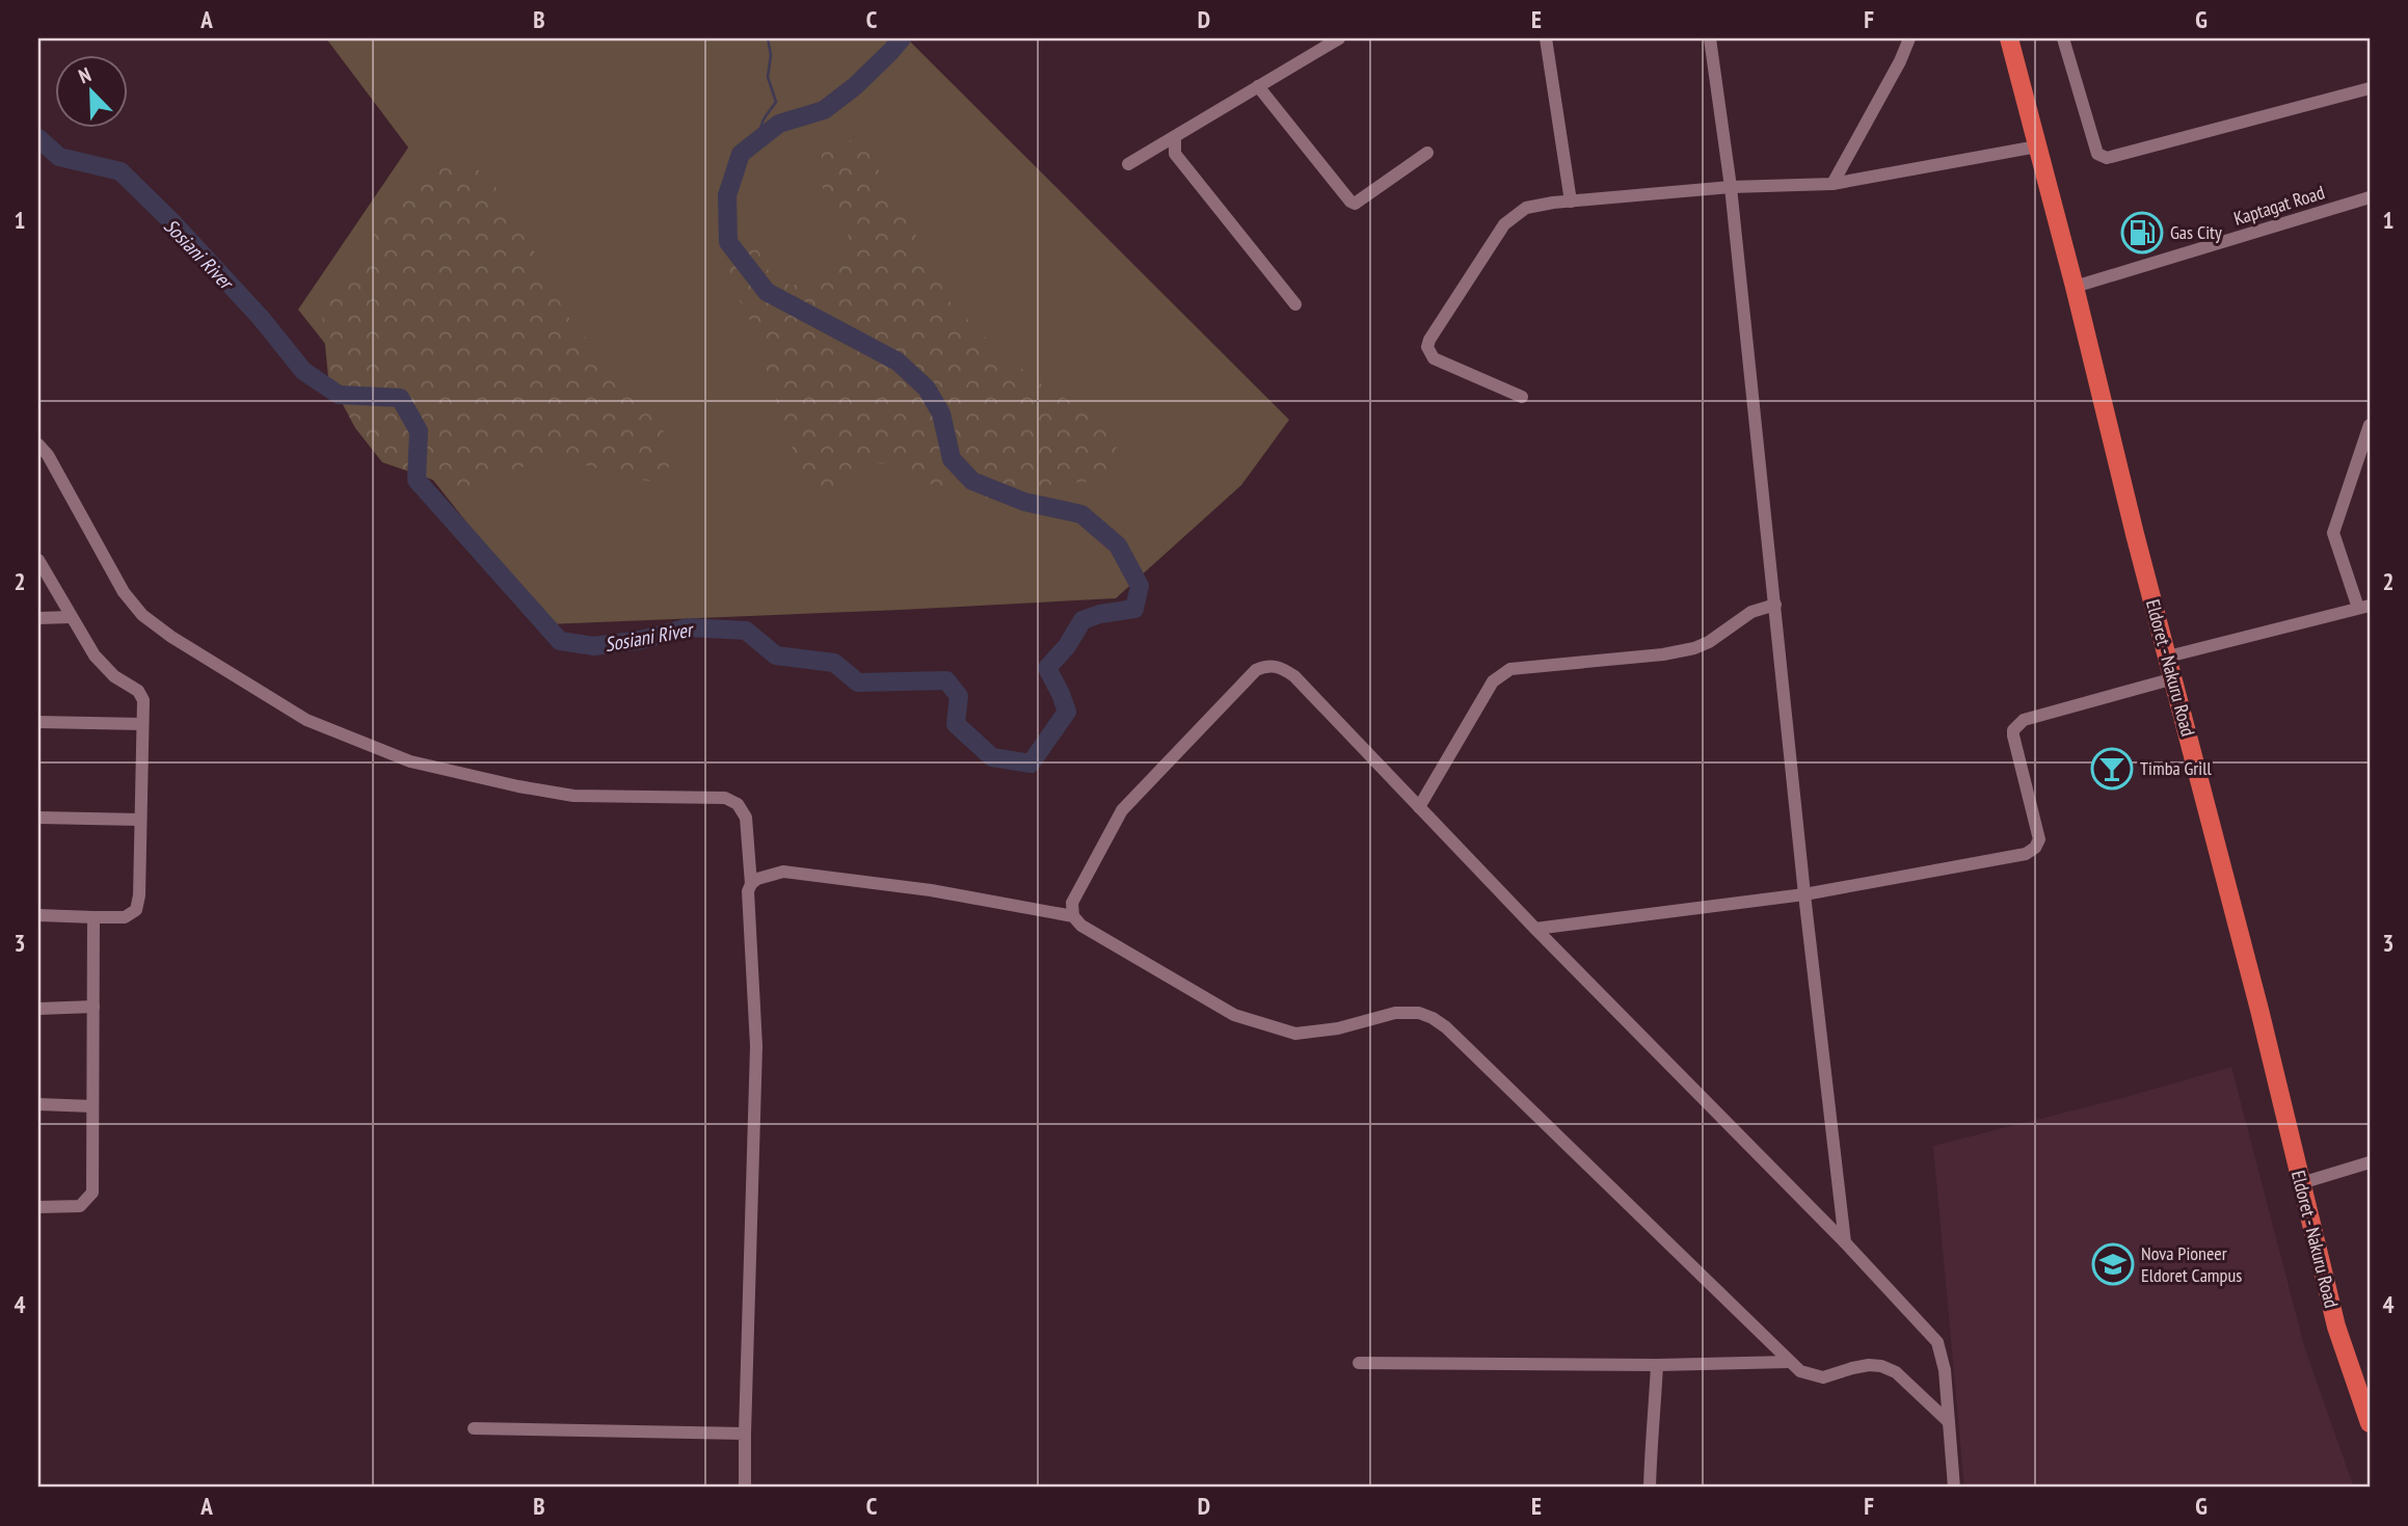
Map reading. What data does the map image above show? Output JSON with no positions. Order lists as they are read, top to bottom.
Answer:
{
  "streets": {
    "highway": ["Eldoret - Nakuru Road"],
    "street": ["Kaptagat Road"]
  },
  "crossings": [
    ["Kaptagat Road", "Eldoret - Nakuru Road"]
  ],
  "water": ["Sosiani River"],
  "places": {
    "fuel station": ["Gas City"],
    "bar": ["Timba Grill"],
    "school or university": ["Nova Pioneer Eldoret Campus"]
  },
  "north": "top left",
  "grid": {
    "columns": [
      "A",
      "B",
      "C",
      "D",
      "E",
      "F",
      "G"
    ],
    "rows": [
      "1",
      "2",
      "3",
      "4"
    ]
  }
}
